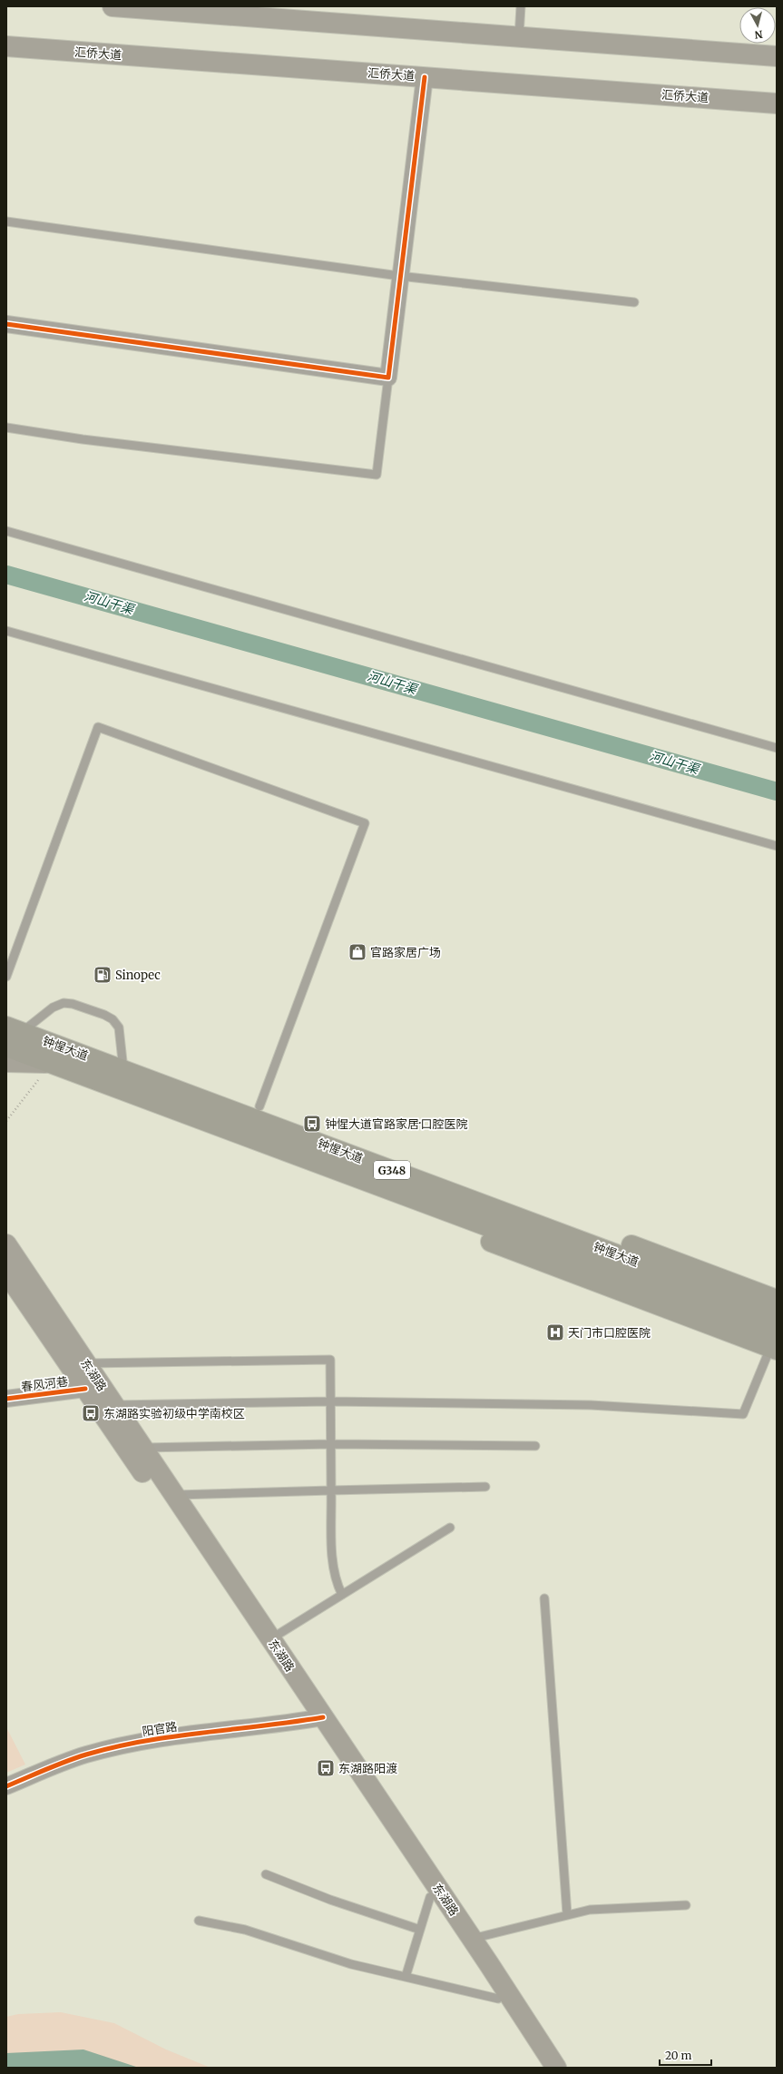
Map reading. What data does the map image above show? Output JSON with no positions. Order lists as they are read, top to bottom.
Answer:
{
  "streets": {
    "highway": ["钟惺大道", "G348"],
    "main road": ["汇侨大道", "东湖路"],
    "street": ["春风河巷", "阳官路"]
  },
  "crossings": [
    ["东湖路", "春风河巷"],
    ["东湖路", "阳官路"]
  ],
  "water": ["河山干渠"],
  "places": {
    "shop": ["官路家居广场"],
    "fuel station": ["Sinopec"],
    "bus stop": ["钟惺大道官路家居·口腔医院", "东湖路实验初级中学南校区", "东湖路阳渡"],
    "hospital": ["天门市口腔医院"]
  },
  "scale_bar": "20 m",
  "north": "bottom"
}
